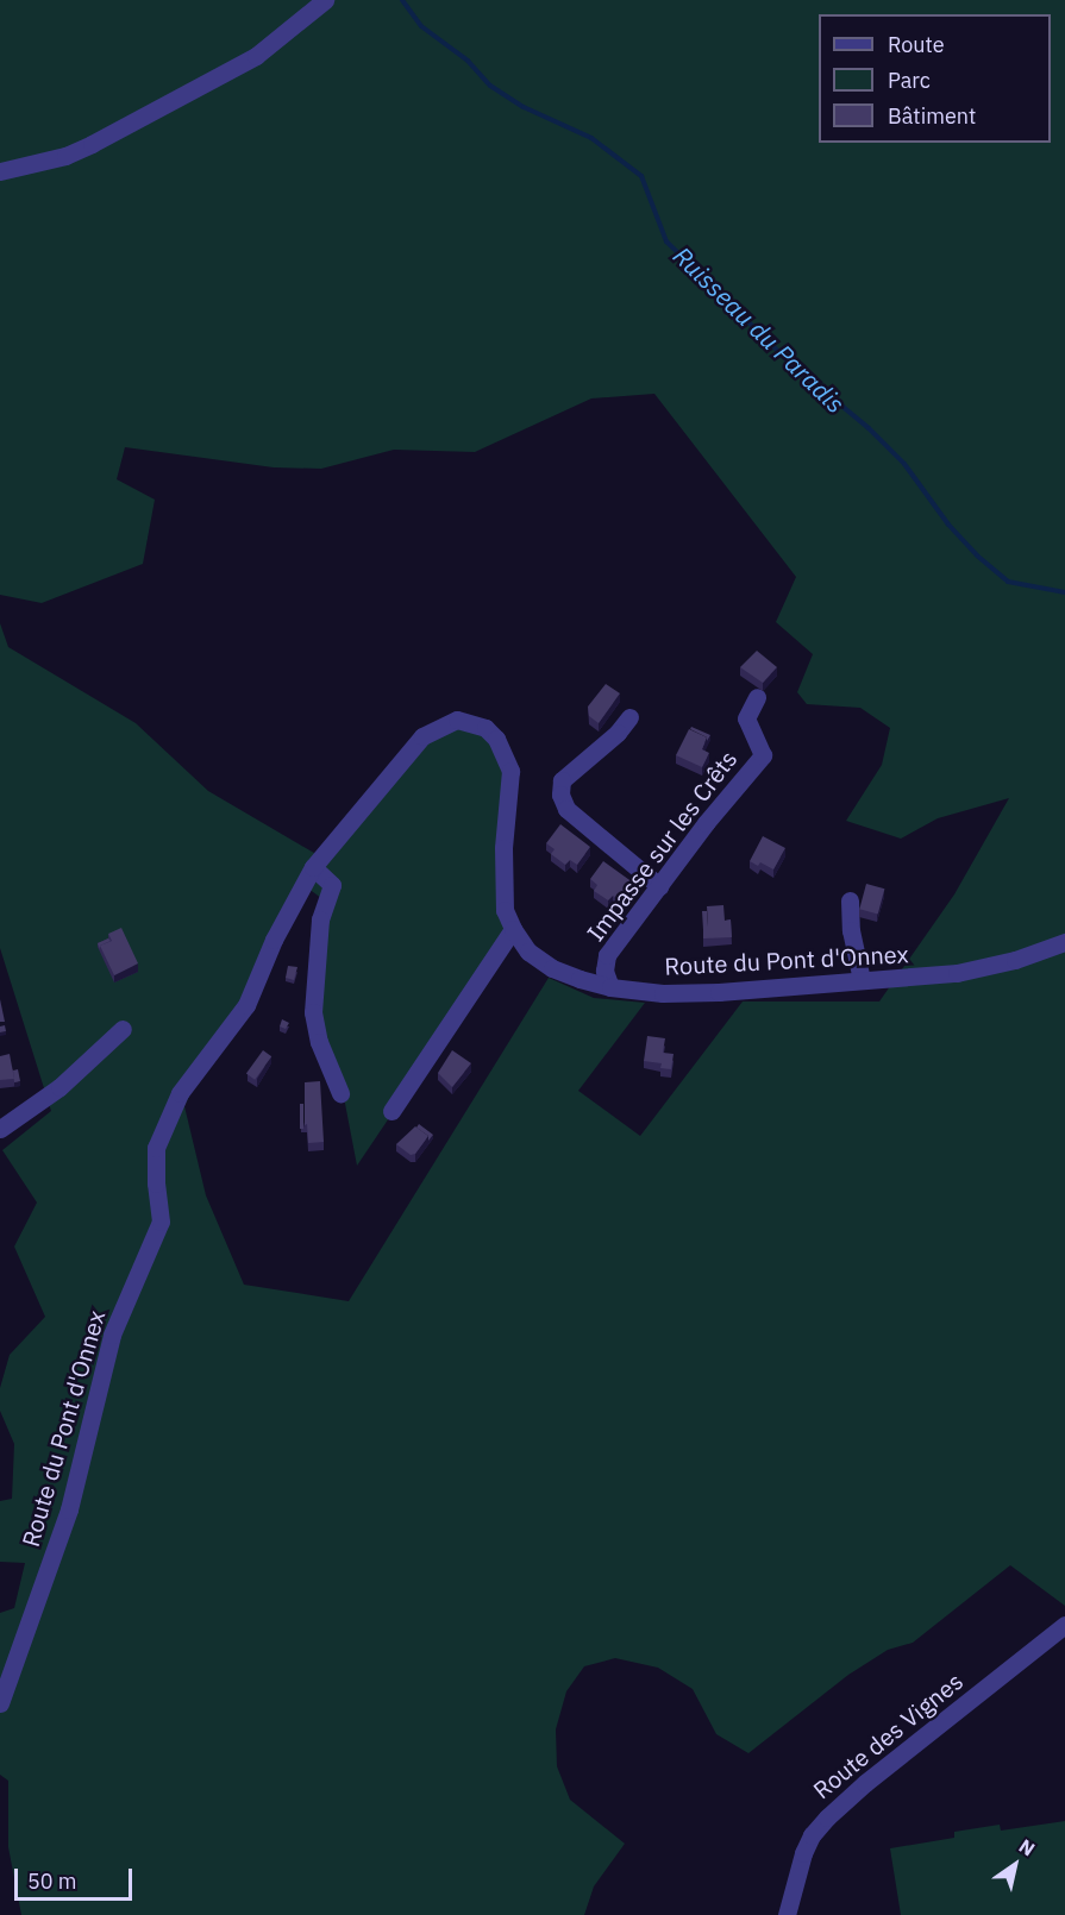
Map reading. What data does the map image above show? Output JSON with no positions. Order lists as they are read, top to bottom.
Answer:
{
  "streets": {
    "street": ["Impasse sur les Crêts", "Route du Pont d'Onnex", "Route des Vignes"]
  },
  "crossings": [
    ["Impasse sur les Crêts", "Route du Pont d'Onnex"]
  ],
  "water": ["Ruisseau du Paradis"],
  "legend": ["Route", "Parc", "Bâtiment"],
  "scale_bar": "50 m",
  "north": "top right"
}
